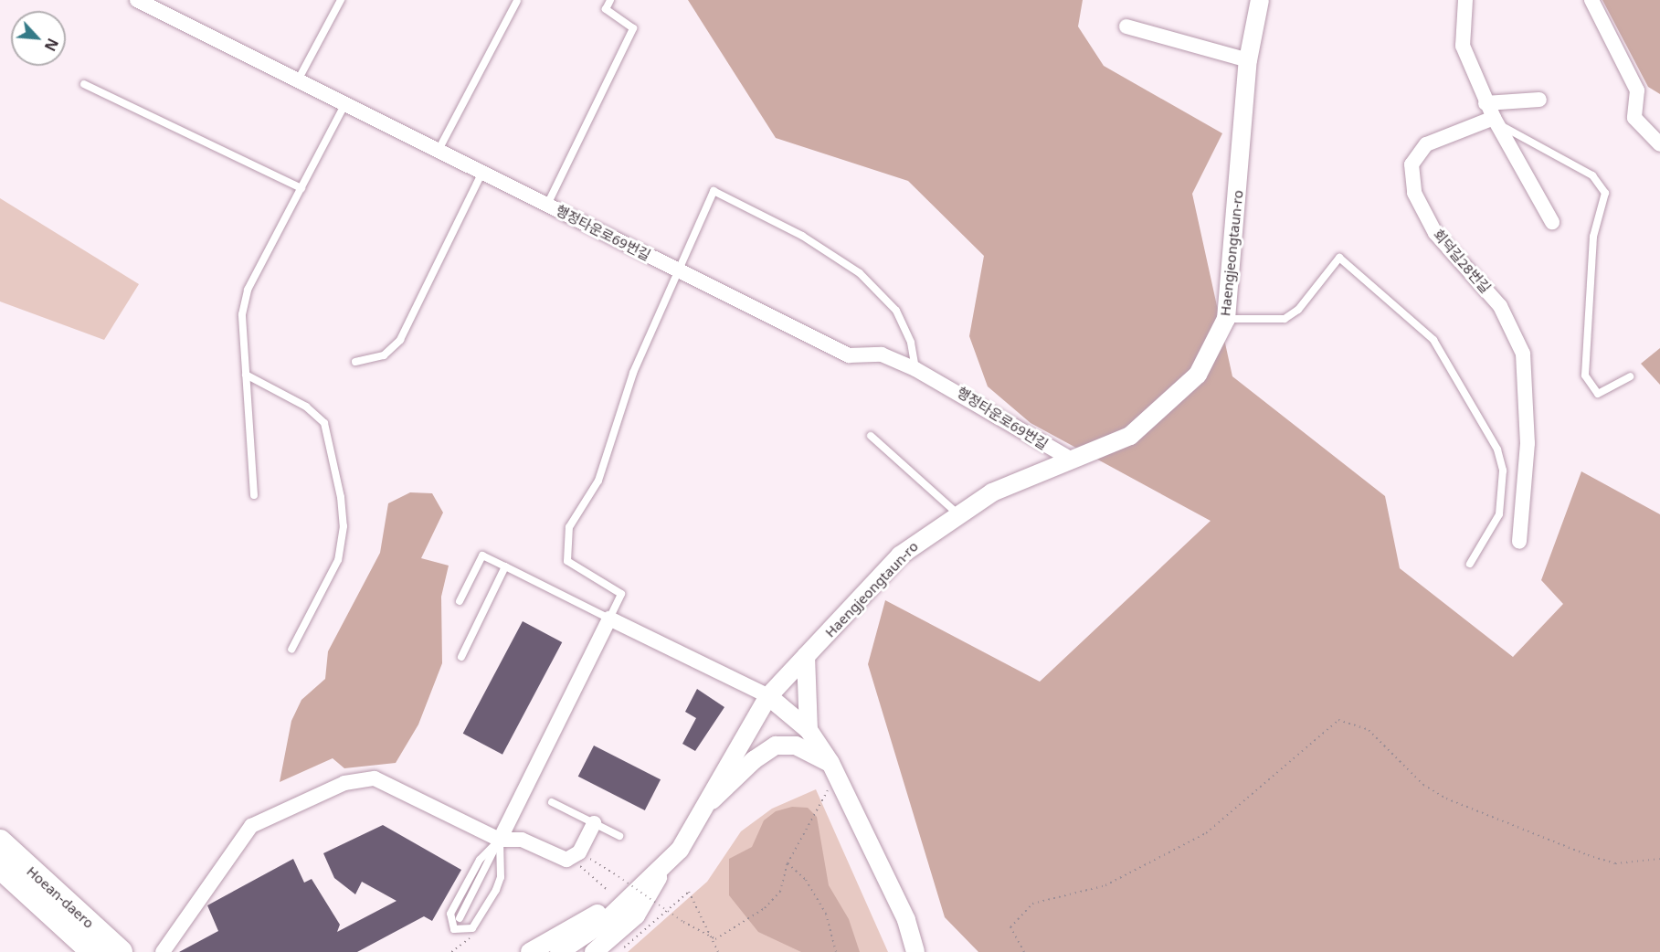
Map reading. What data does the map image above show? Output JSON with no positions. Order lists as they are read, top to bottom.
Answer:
{
  "streets": {
    "main road": ["Hoean-daero"],
    "street": ["행정타운로69번길", "Haengjeongtaun-ro", "회덕길28번길"]
  },
  "crossings": [
    ["행정타운로69번길", "Haengjeongtaun-ro"]
  ],
  "north": "bottom right"
}
